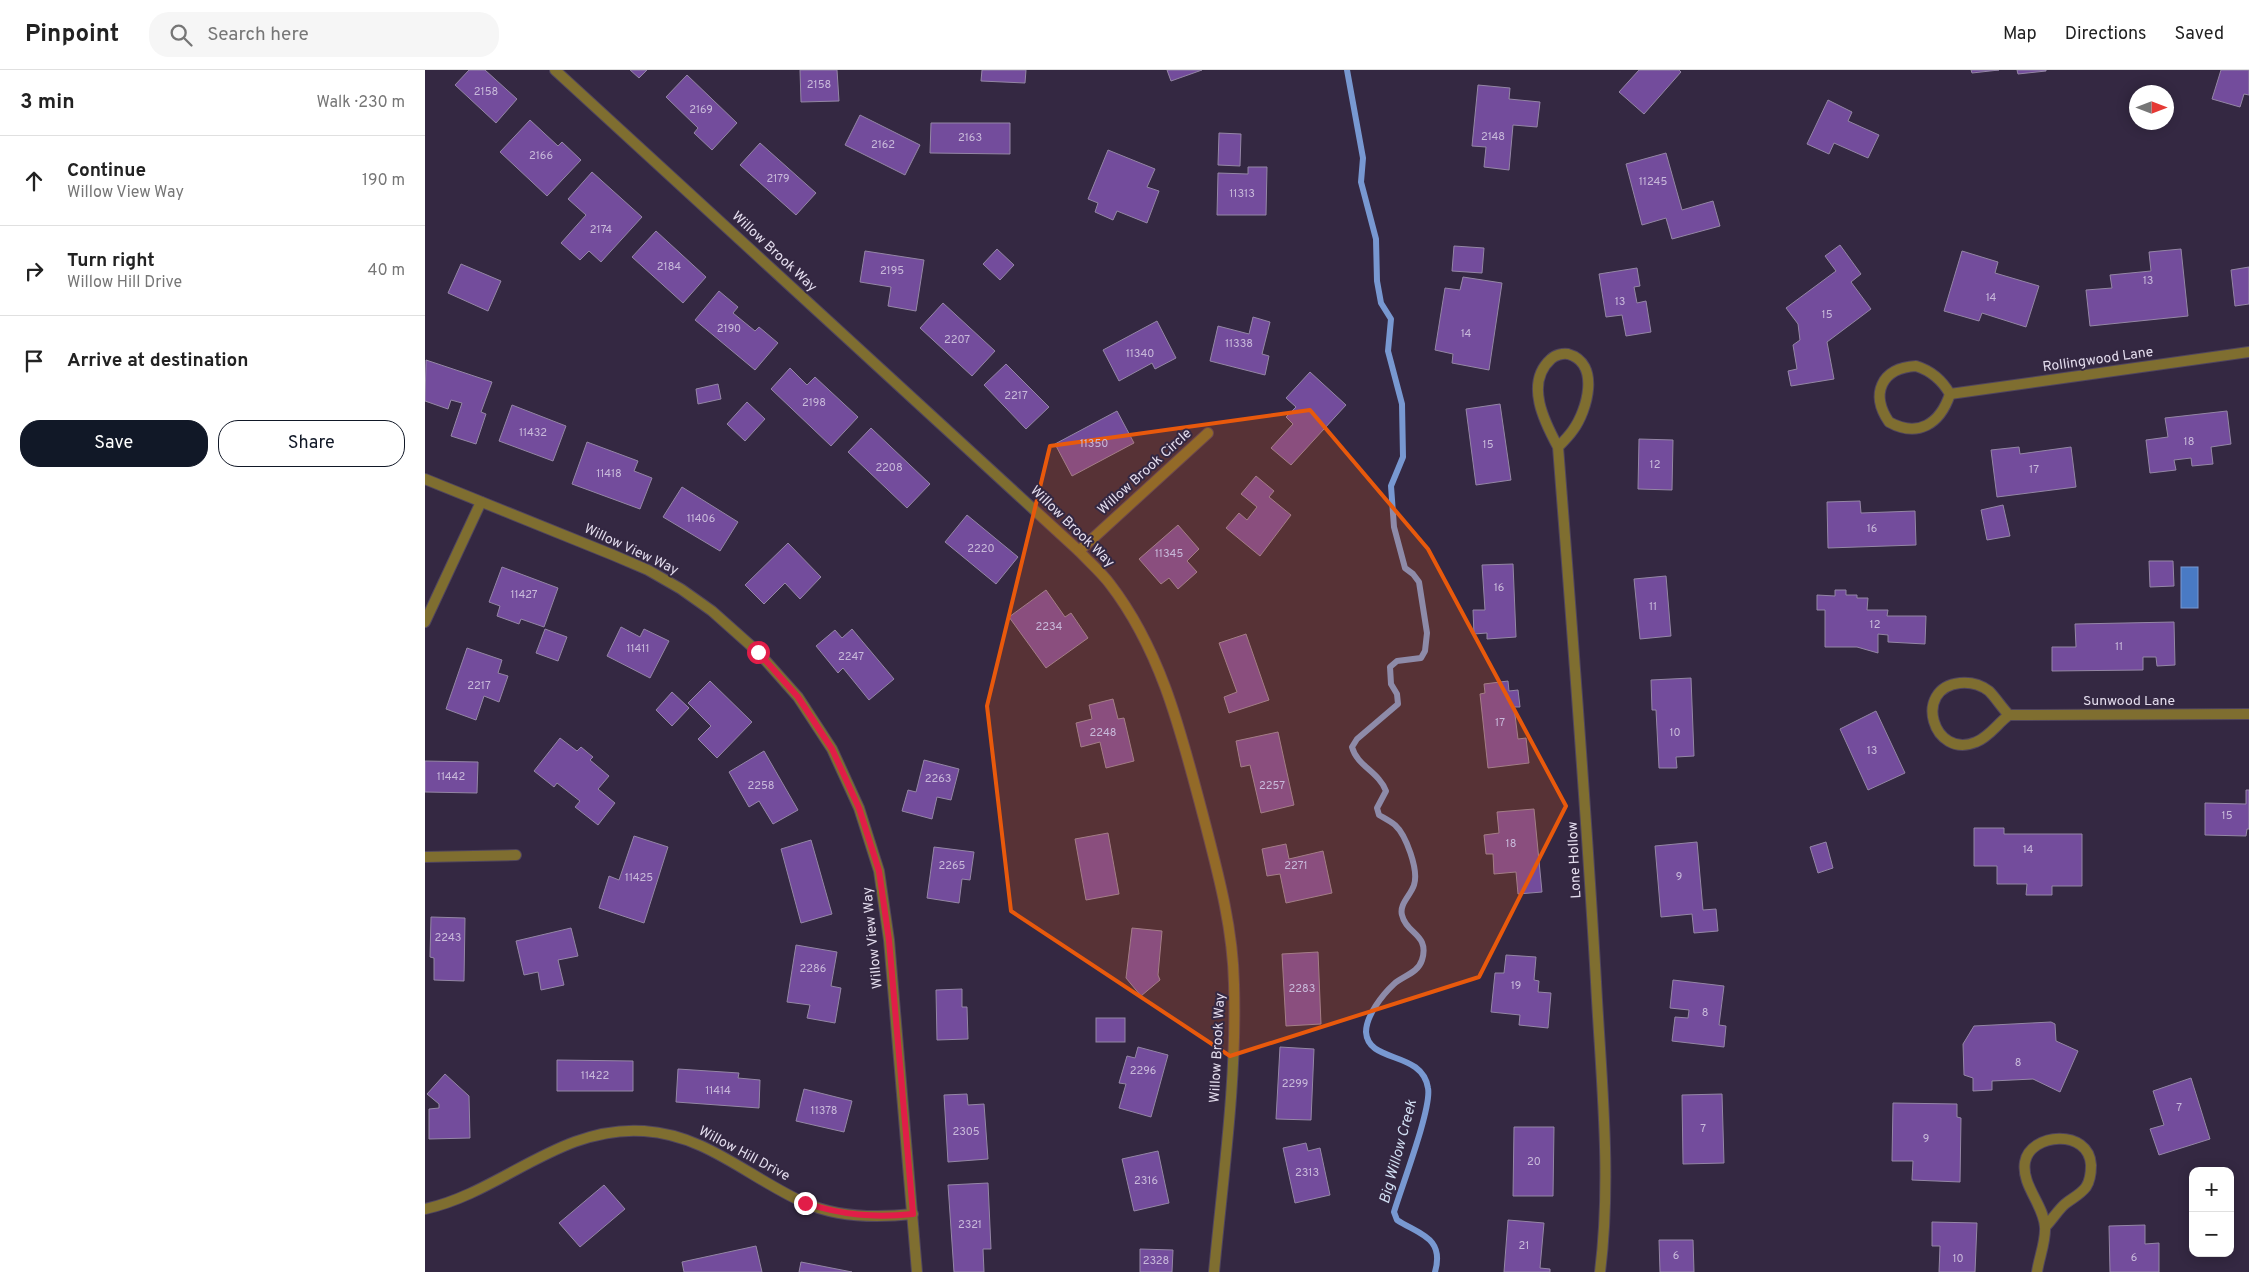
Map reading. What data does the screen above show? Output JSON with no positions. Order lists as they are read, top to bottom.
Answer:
{
  "streets": {
    "street": [
      "Willow Brook Way",
      "Rollingwood Lane",
      "Willow Brook Circle",
      "Willow View Way",
      "Sunwood Lane",
      "Lone Hollow",
      "Willow Hill Drive"
    ]
  },
  "crossings": [
    ["Willow Brook Way", "Willow Brook Circle"],
    ["Willow View Way", "Willow Hill Drive"]
  ],
  "water": ["Big Willow Creek"],
  "house_numbers": [
    "2158",
    "2158",
    "2169",
    "2148",
    "2163",
    "2162",
    "2166",
    "2179",
    "11245",
    "11313",
    "2174",
    "2184",
    "2195",
    "13",
    "14",
    "13",
    "15",
    "2190",
    "14",
    "2207",
    "11338",
    "11340",
    "2217",
    "2198",
    "11432",
    "18",
    "11350",
    "15",
    "12",
    "2208",
    "17",
    "11418",
    "11406",
    "16",
    "2220",
    "11345",
    "16",
    "11427",
    "11",
    "12",
    "2234",
    "11",
    "11411",
    "2247",
    "2217",
    "17",
    "2248",
    "10",
    "13",
    "11442",
    "2263",
    "2258",
    "2257",
    "15",
    "18",
    "14",
    "2265",
    "2271",
    "9",
    "11425",
    "2243",
    "2286",
    "19",
    "2283",
    "8",
    "8",
    "2296",
    "11422",
    "2299",
    "11414",
    "7",
    "11378",
    "7",
    "2305",
    "9",
    "20",
    "2313",
    "2316",
    "2321",
    "21",
    "6",
    "6",
    "10",
    "2328"
  ],
  "north": "right",
  "page": {
    "header": "Pinpoint",
    "search": "Search here",
    "nav": ["Map", "Directions", "Saved"],
    "heading": ["3 min", "Walk · 230 m"],
    "list": [
      ["Continue", "Willow View Way", "190 m"],
      ["Turn right", "Willow Hill Drive", "40 m"],
      "Arrive at destination"
    ],
    "buttons": ["Save", "Share"],
    "map_buttons": ["+", "−"]
  }
}
